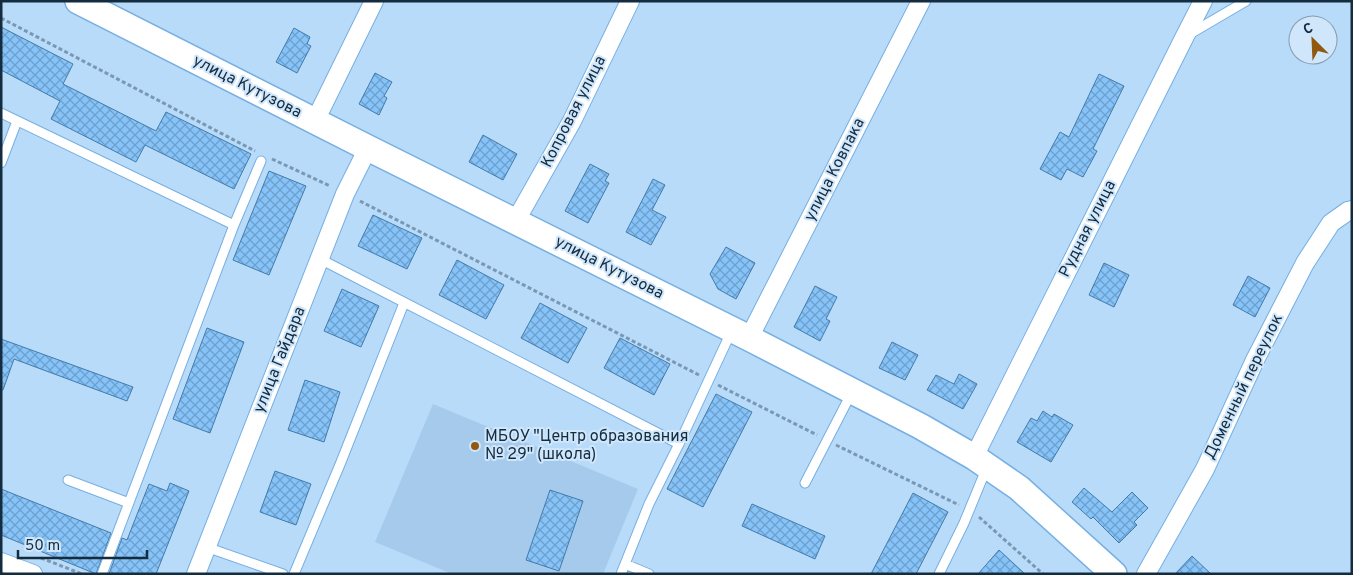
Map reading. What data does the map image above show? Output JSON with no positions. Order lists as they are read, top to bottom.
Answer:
{
  "streets": {
    "main road": ["улица Кутузова"],
    "street": [
      "Копровая улица",
      "улица Ковпака",
      "Рудная улица",
      "улица Гайдара",
      "Доменный переулок"
    ]
  },
  "crossings": [
    ["улица Кутузова", "Копровая улица"],
    ["улица Кутузова", "улица Ковпака"],
    ["улица Кутузова", "Рудная улица"],
    ["улица Кутузова", "улица Гайдара"]
  ],
  "places": ["МБОУ \"Центр образования № 29\" (школа)"],
  "scale_bar": "50 m",
  "north": "top left"
}
